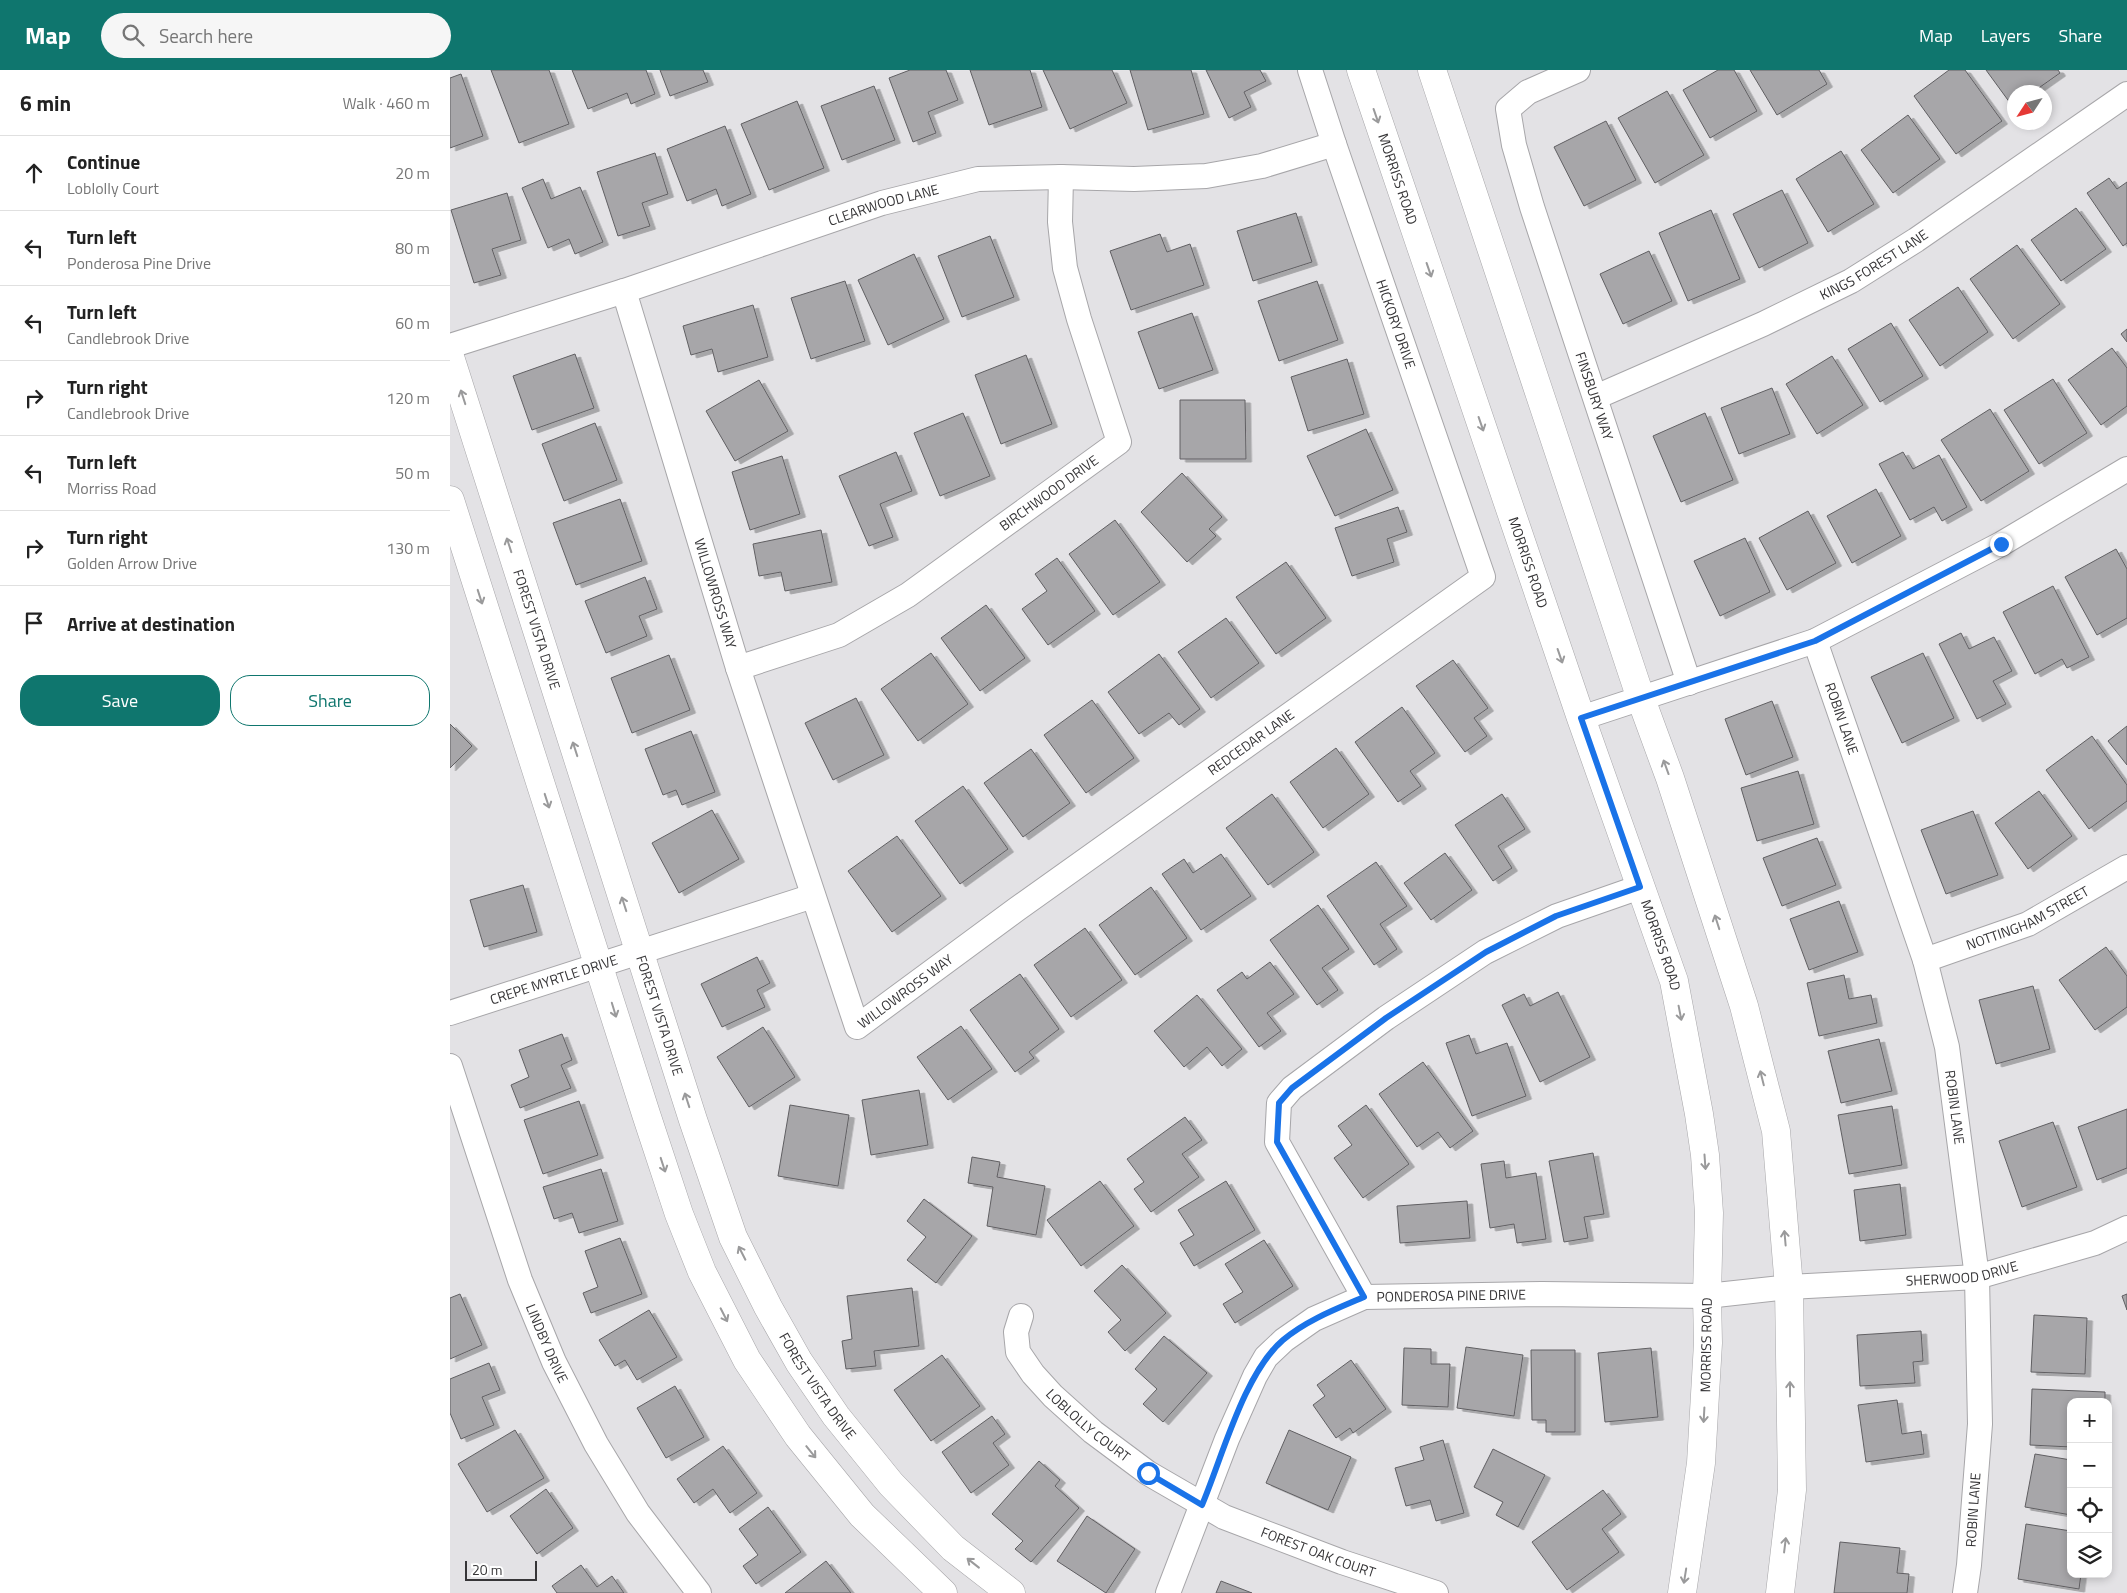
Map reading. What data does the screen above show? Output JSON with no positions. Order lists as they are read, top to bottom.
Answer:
{
  "streets": {
    "main road": ["MORRISS ROAD", "FOREST VISTA DRIVE"],
    "street": [
      "CLEARWOOD LANE",
      "KINGS FOREST LANE",
      "HICKORY DRIVE",
      "FINSBURY WAY",
      "BIRCHWOOD DRIVE",
      "WILLOWROSS WAY",
      "ROBIN LANE",
      "REDCEDAR LANE",
      "NOTTINGHAM STREET",
      "CREPE MYRTLE DRIVE",
      "SHERWOOD DRIVE",
      "PONDEROSA PINE DRIVE",
      "LINDBY DRIVE",
      "LOBLOLLY COURT",
      "FOREST OAK COURT"
    ]
  },
  "crossings": [
    ["MORRISS ROAD", "PONDEROSA PINE DRIVE"],
    ["CLEARWOOD LANE", "HICKORY DRIVE"],
    ["CLEARWOOD LANE", "BIRCHWOOD DRIVE"],
    ["CLEARWOOD LANE", "WILLOWROSS WAY"],
    ["KINGS FOREST LANE", "FINSBURY WAY"],
    ["HICKORY DRIVE", "REDCEDAR LANE"],
    ["BIRCHWOOD DRIVE", "WILLOWROSS WAY"],
    ["WILLOWROSS WAY", "REDCEDAR LANE"],
    ["WILLOWROSS WAY", "CREPE MYRTLE DRIVE"],
    ["FOREST VISTA DRIVE", "CREPE MYRTLE DRIVE"],
    ["ROBIN LANE", "NOTTINGHAM STREET"],
    ["ROBIN LANE", "SHERWOOD DRIVE"],
    ["SHERWOOD DRIVE", "PONDEROSA PINE DRIVE"],
    ["PONDEROSA PINE DRIVE", "LOBLOLLY COURT"],
    ["PONDEROSA PINE DRIVE", "FOREST OAK COURT"],
    ["LOBLOLLY COURT", "FOREST OAK COURT"]
  ],
  "scale_bar": "20 m",
  "north": "bottom left",
  "page": {
    "header": "Map",
    "search": "Search here",
    "nav": ["Map", "Layers", "Share"],
    "heading": ["6 min", "Walk · 460 m"],
    "list": [
      ["Continue", "Loblolly Court", "20 m"],
      ["Turn left", "Ponderosa Pine Drive", "80 m"],
      ["Turn left", "Candlebrook Drive", "60 m"],
      ["Turn right", "Candlebrook Drive", "120 m"],
      ["Turn left", "Morriss Road", "50 m"],
      ["Turn right", "Golden Arrow Drive", "130 m"],
      "Arrive at destination"
    ],
    "buttons": ["Save", "Share"],
    "map_buttons": ["+", "−"],
    "scale": "20 m"
  }
}
